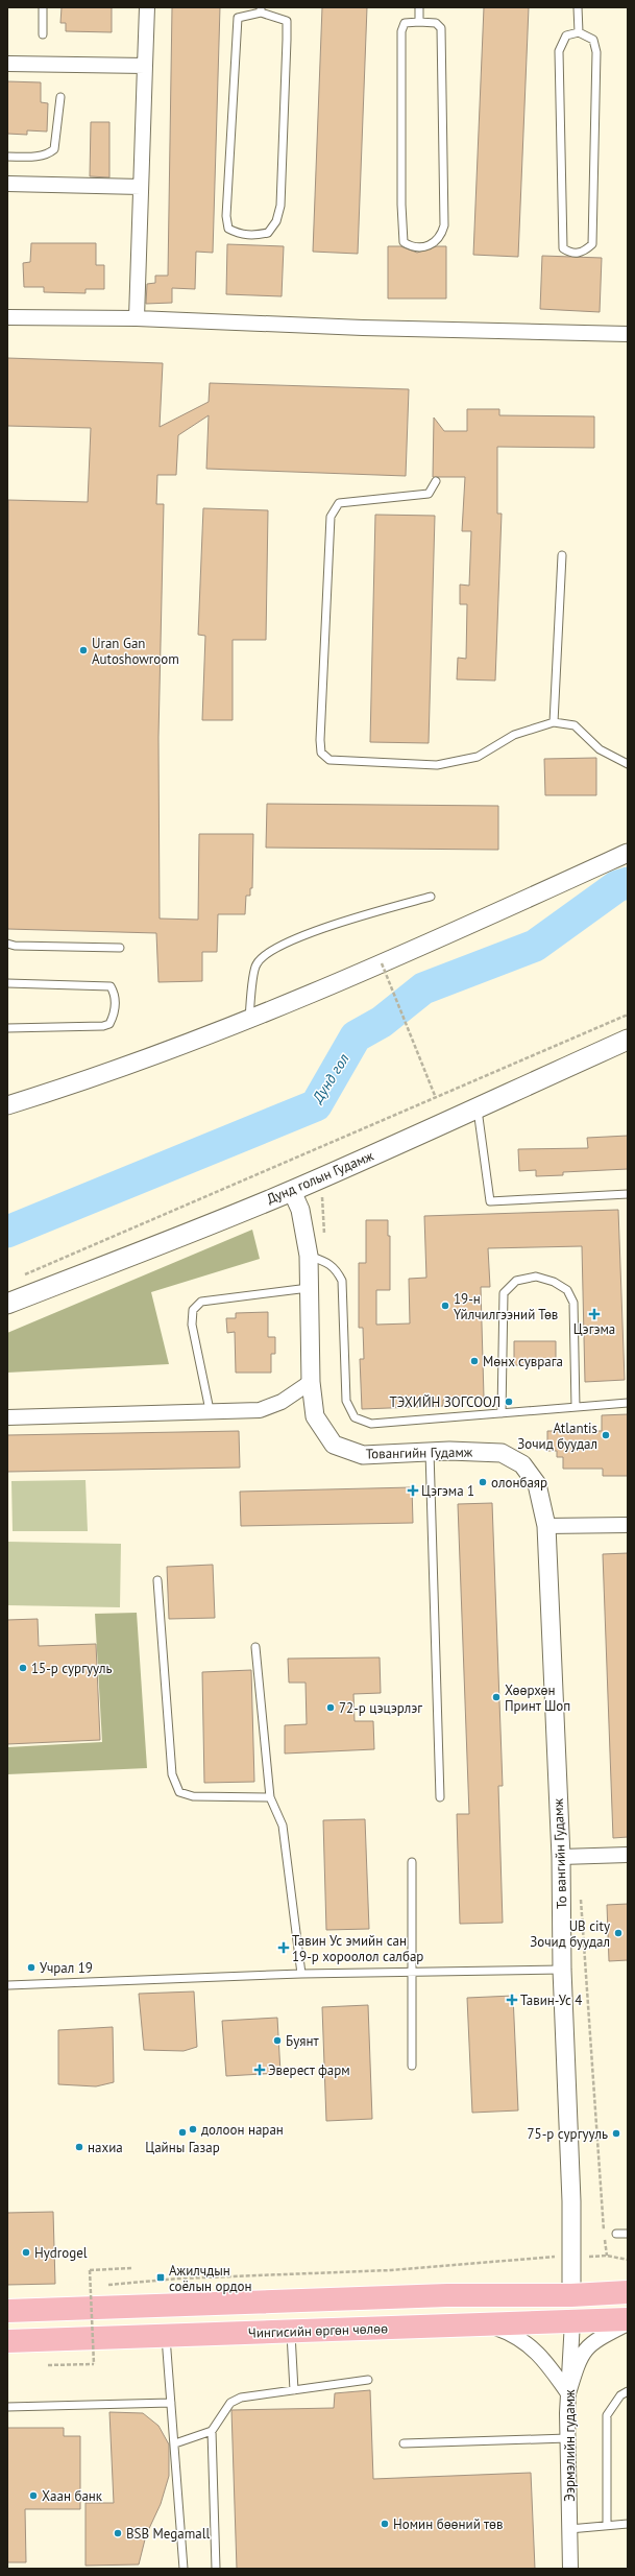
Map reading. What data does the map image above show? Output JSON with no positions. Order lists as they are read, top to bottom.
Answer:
{
  "streets": {
    "highway": ["Чингисийн өргөн чөлөө"],
    "main road": ["Дунд голын Гудамж"],
    "street": ["Товангийн Гудамж", "То вангийн Гудамж", "Ээрмэлийн гудамж"]
  },
  "crossings": [
    ["Дунд голын Гудамж", "Товангийн Гудамж"],
    ["Товангийн Гудамж", "То вангийн Гудамж"],
    ["Чингисийн өргөн чөлөө", "Ээрмэлийн гудамж"]
  ],
  "water": ["Дунд гол"],
  "places": {
    "other": [
      "Uran Gan Autoshowroom",
      "19-н Үйлчилгээний Төв",
      "Мөнх суврага",
      "ТЭХИЙН ЗОГСООЛ",
      "Atlantis Зочид буудал",
      "олонбаяр",
      "15-р сургууль",
      "Хөөрхөн Принт Шоп",
      "72-р цэцэрлэг",
      "UB city Зочид буудал",
      "Учрал 19",
      "Буянт",
      "долоон наран",
      "Цайны Газар",
      "75-р сургууль",
      "нахиа",
      "Hydrogel",
      "Хаан банк",
      "Номин бөөний төв",
      "BSB Megamall"
    ],
    "health": [
      "Цэгэма",
      "Цэгэма 1",
      "Тавин Ус эмийн сан 19-р хороолол салбар",
      "Тавин-Ус 4",
      "Эверест фарм"
    ],
    "transit": ["Ажилчдын соёлын ордон"]
  }
}
